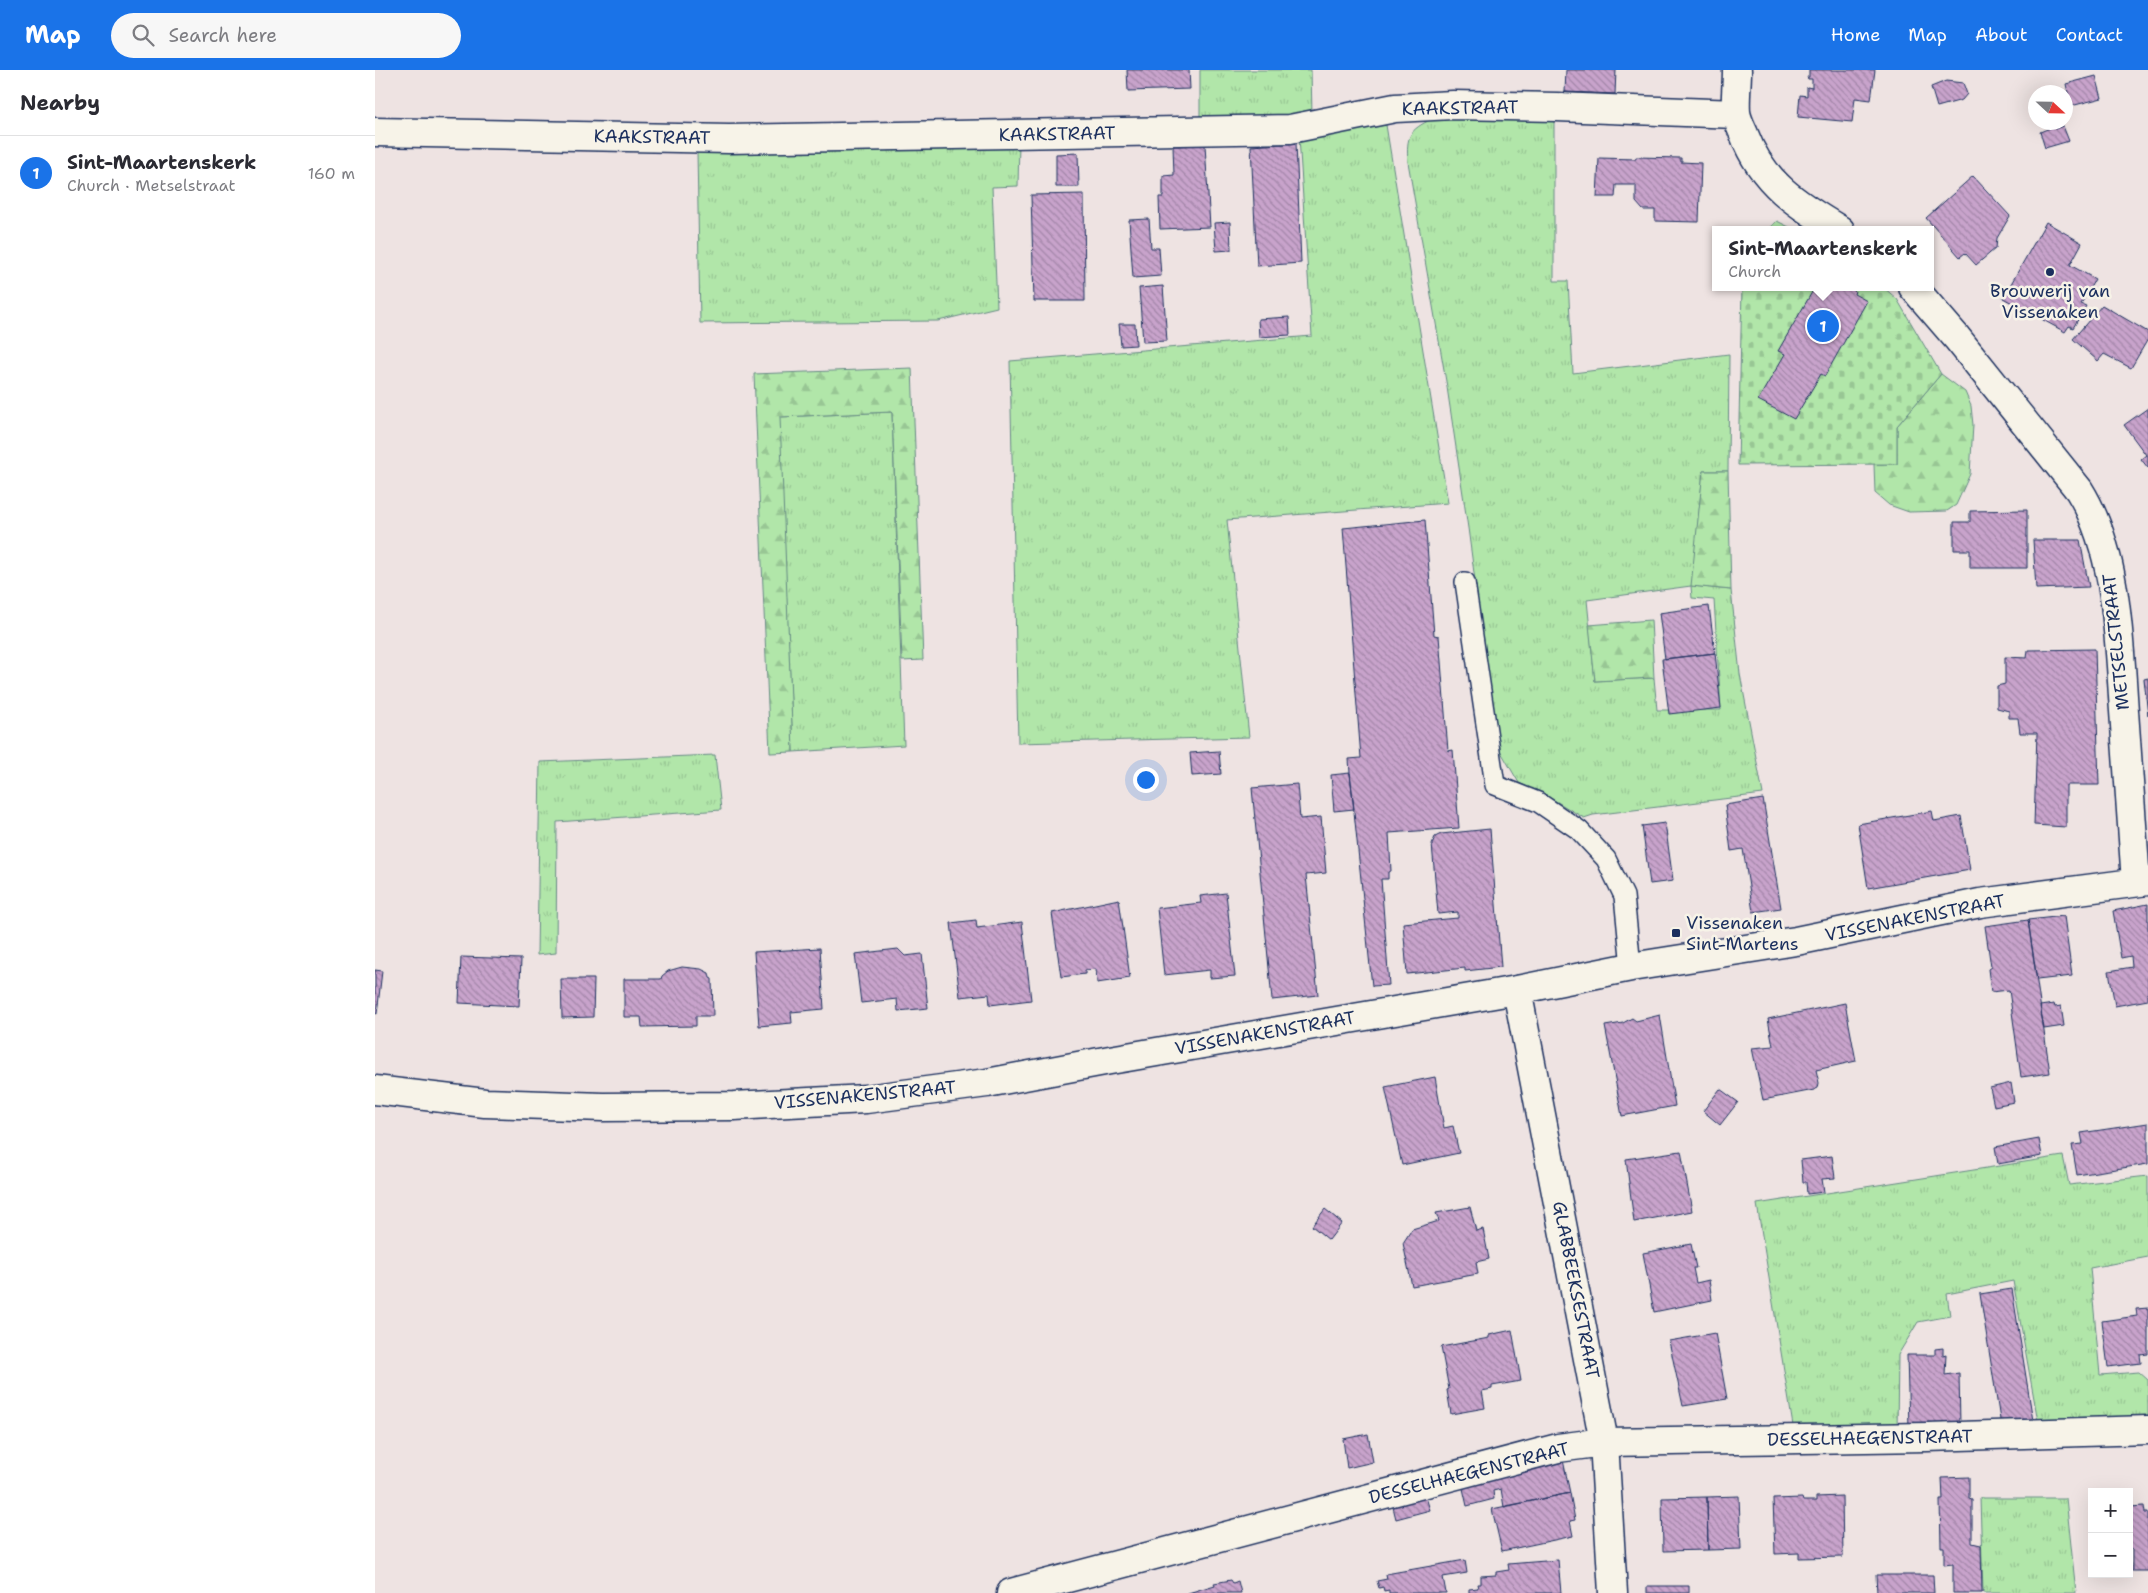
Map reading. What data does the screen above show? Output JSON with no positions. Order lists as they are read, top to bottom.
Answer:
{
  "streets": {
    "street": [
      "KAAKSTRAAT",
      "METSELSTRAAT",
      "VISSENAKENSTRAAT",
      "GLABBEEKSESTRAAT",
      "DESSELHAEGENSTRAAT"
    ]
  },
  "crossings": [
    ["METSELSTRAAT", "VISSENAKENSTRAAT"],
    ["VISSENAKENSTRAAT", "GLABBEEKSESTRAAT"],
    ["GLABBEEKSESTRAAT", "DESSELHAEGENSTRAAT"]
  ],
  "places": {
    "other": ["Brouwerij van Vissenaken"],
    "transit": ["Vissenaken Sint-Martens"]
  },
  "north": "right",
  "page": {
    "header": "Map",
    "search": "Search here",
    "nav": [
      "Home",
      "Map",
      "About",
      "Contact"
    ],
    "heading": "Nearby",
    "list": [
      {
        "mark": "1",
        "name": "Sint-Maartenskerk",
        "note": "Church · Metselstraat",
        "value": "160 m"
      }
    ],
    "popup": ["Sint-Maartenskerk", "Church"],
    "pins": "1",
    "map_buttons": ["+", "−"]
  }
}
